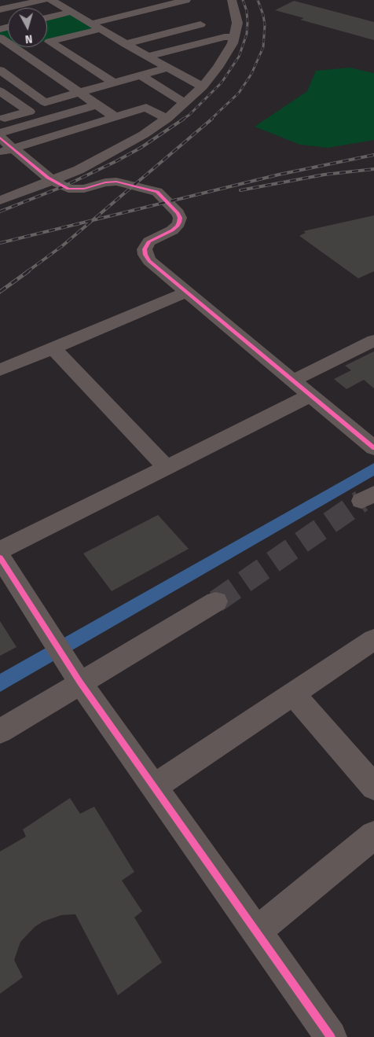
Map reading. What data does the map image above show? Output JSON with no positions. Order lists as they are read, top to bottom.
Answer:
{
  "north": "bottom"
}
